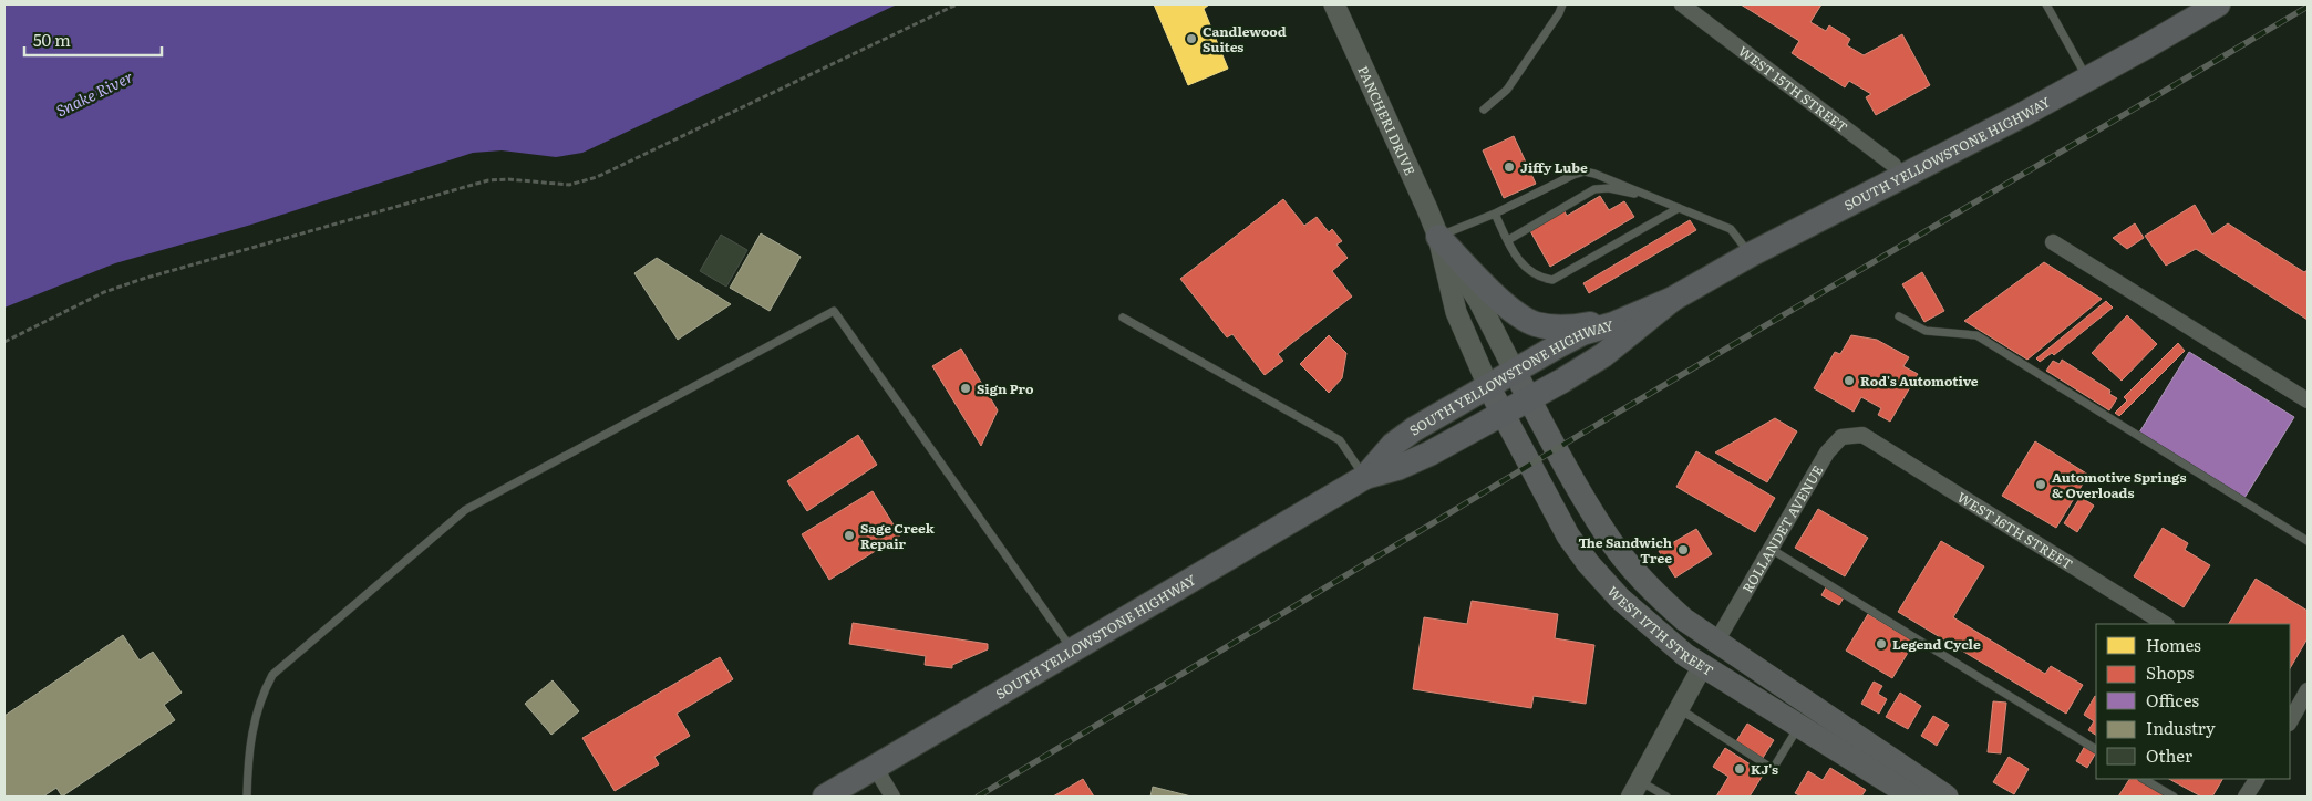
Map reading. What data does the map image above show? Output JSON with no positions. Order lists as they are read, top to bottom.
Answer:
{
  "streets": {
    "highway": ["SOUTH YELLOWSTONE HIGHWAY"],
    "main road": ["PANCHERI DRIVE", "WEST 17TH STREET"],
    "street": ["WEST 15TH STREET", "ROLLANDET AVENUE", "WEST 16TH STREET"]
  },
  "crossings": [
    ["WEST 15TH STREET", "SOUTH YELLOWSTONE HIGHWAY"],
    ["PANCHERI DRIVE", "SOUTH YELLOWSTONE HIGHWAY"],
    ["PANCHERI DRIVE", "WEST 17TH STREET"],
    ["SOUTH YELLOWSTONE HIGHWAY", "WEST 17TH STREET"],
    ["ROLLANDET AVENUE", "WEST 16TH STREET"],
    ["ROLLANDET AVENUE", "WEST 17TH STREET"]
  ],
  "water": ["Snake River"],
  "places": [
    "Candlewood Suites",
    "Jiffy Lube",
    "Rod's Automotive",
    "Sign Pro",
    "Automotive Springs & Overloads",
    "Sage Creek Repair",
    "The Sandwich Tree",
    "Legend Cycle",
    "KJ's"
  ],
  "legend": [
    "Homes",
    "Shops",
    "Offices",
    "Industry",
    "Other"
  ],
  "scale_bar": "50 m"
}
